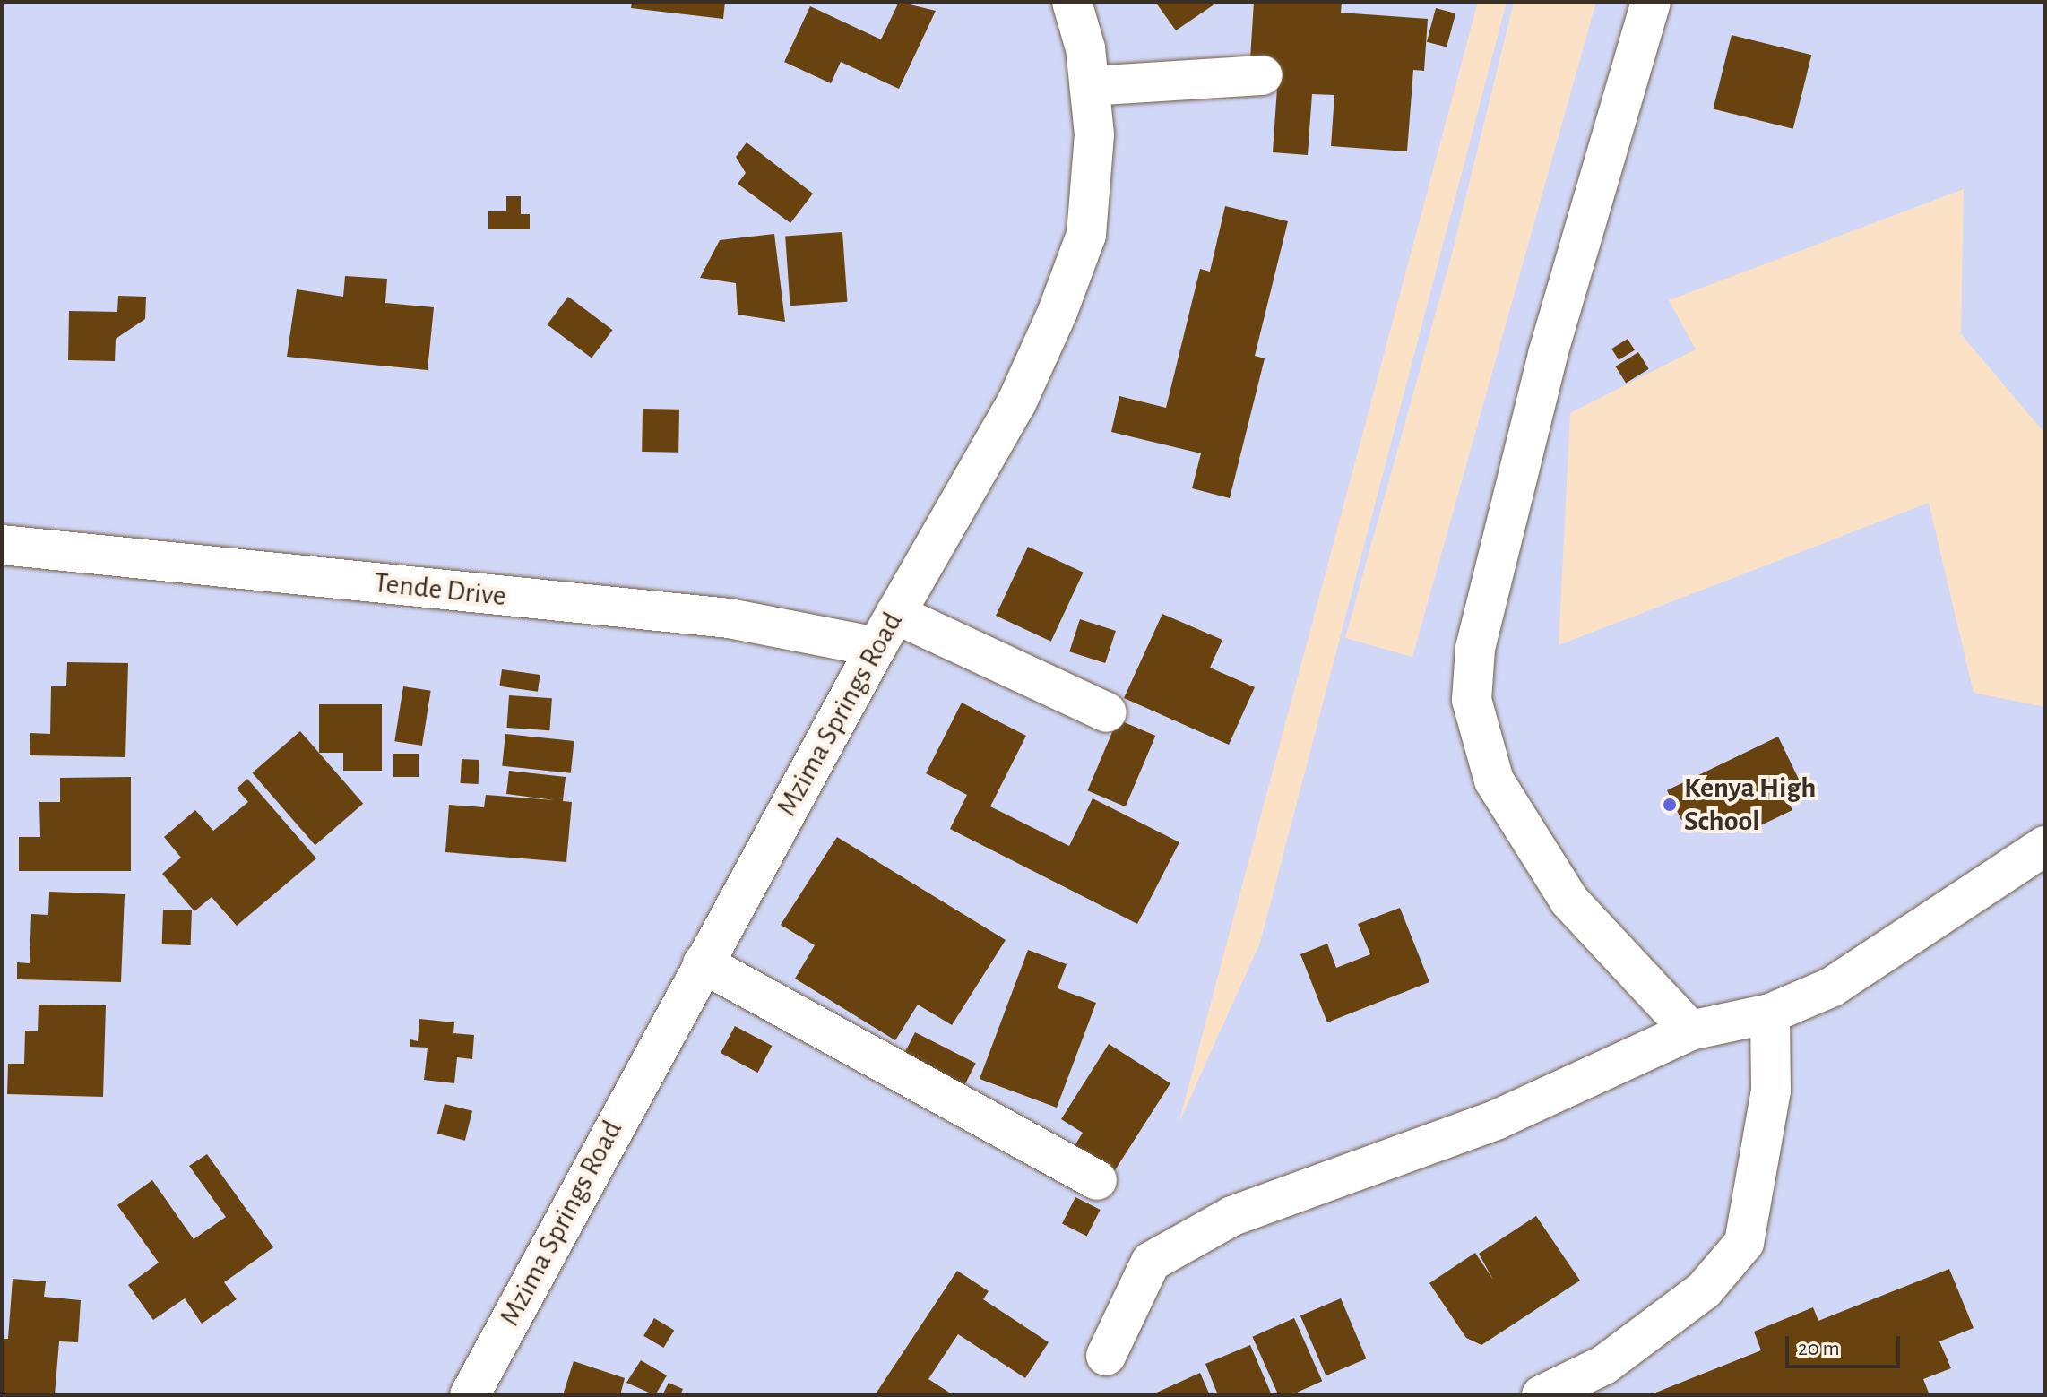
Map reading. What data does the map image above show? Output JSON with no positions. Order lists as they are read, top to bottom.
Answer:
{
  "streets": {
    "street": ["Tende Drive", "Mzima Springs Road"]
  },
  "crossings": [
    ["Tende Drive", "Mzima Springs Road"]
  ],
  "places": ["Kenya High School"],
  "scale_bar": "20 m"
}
